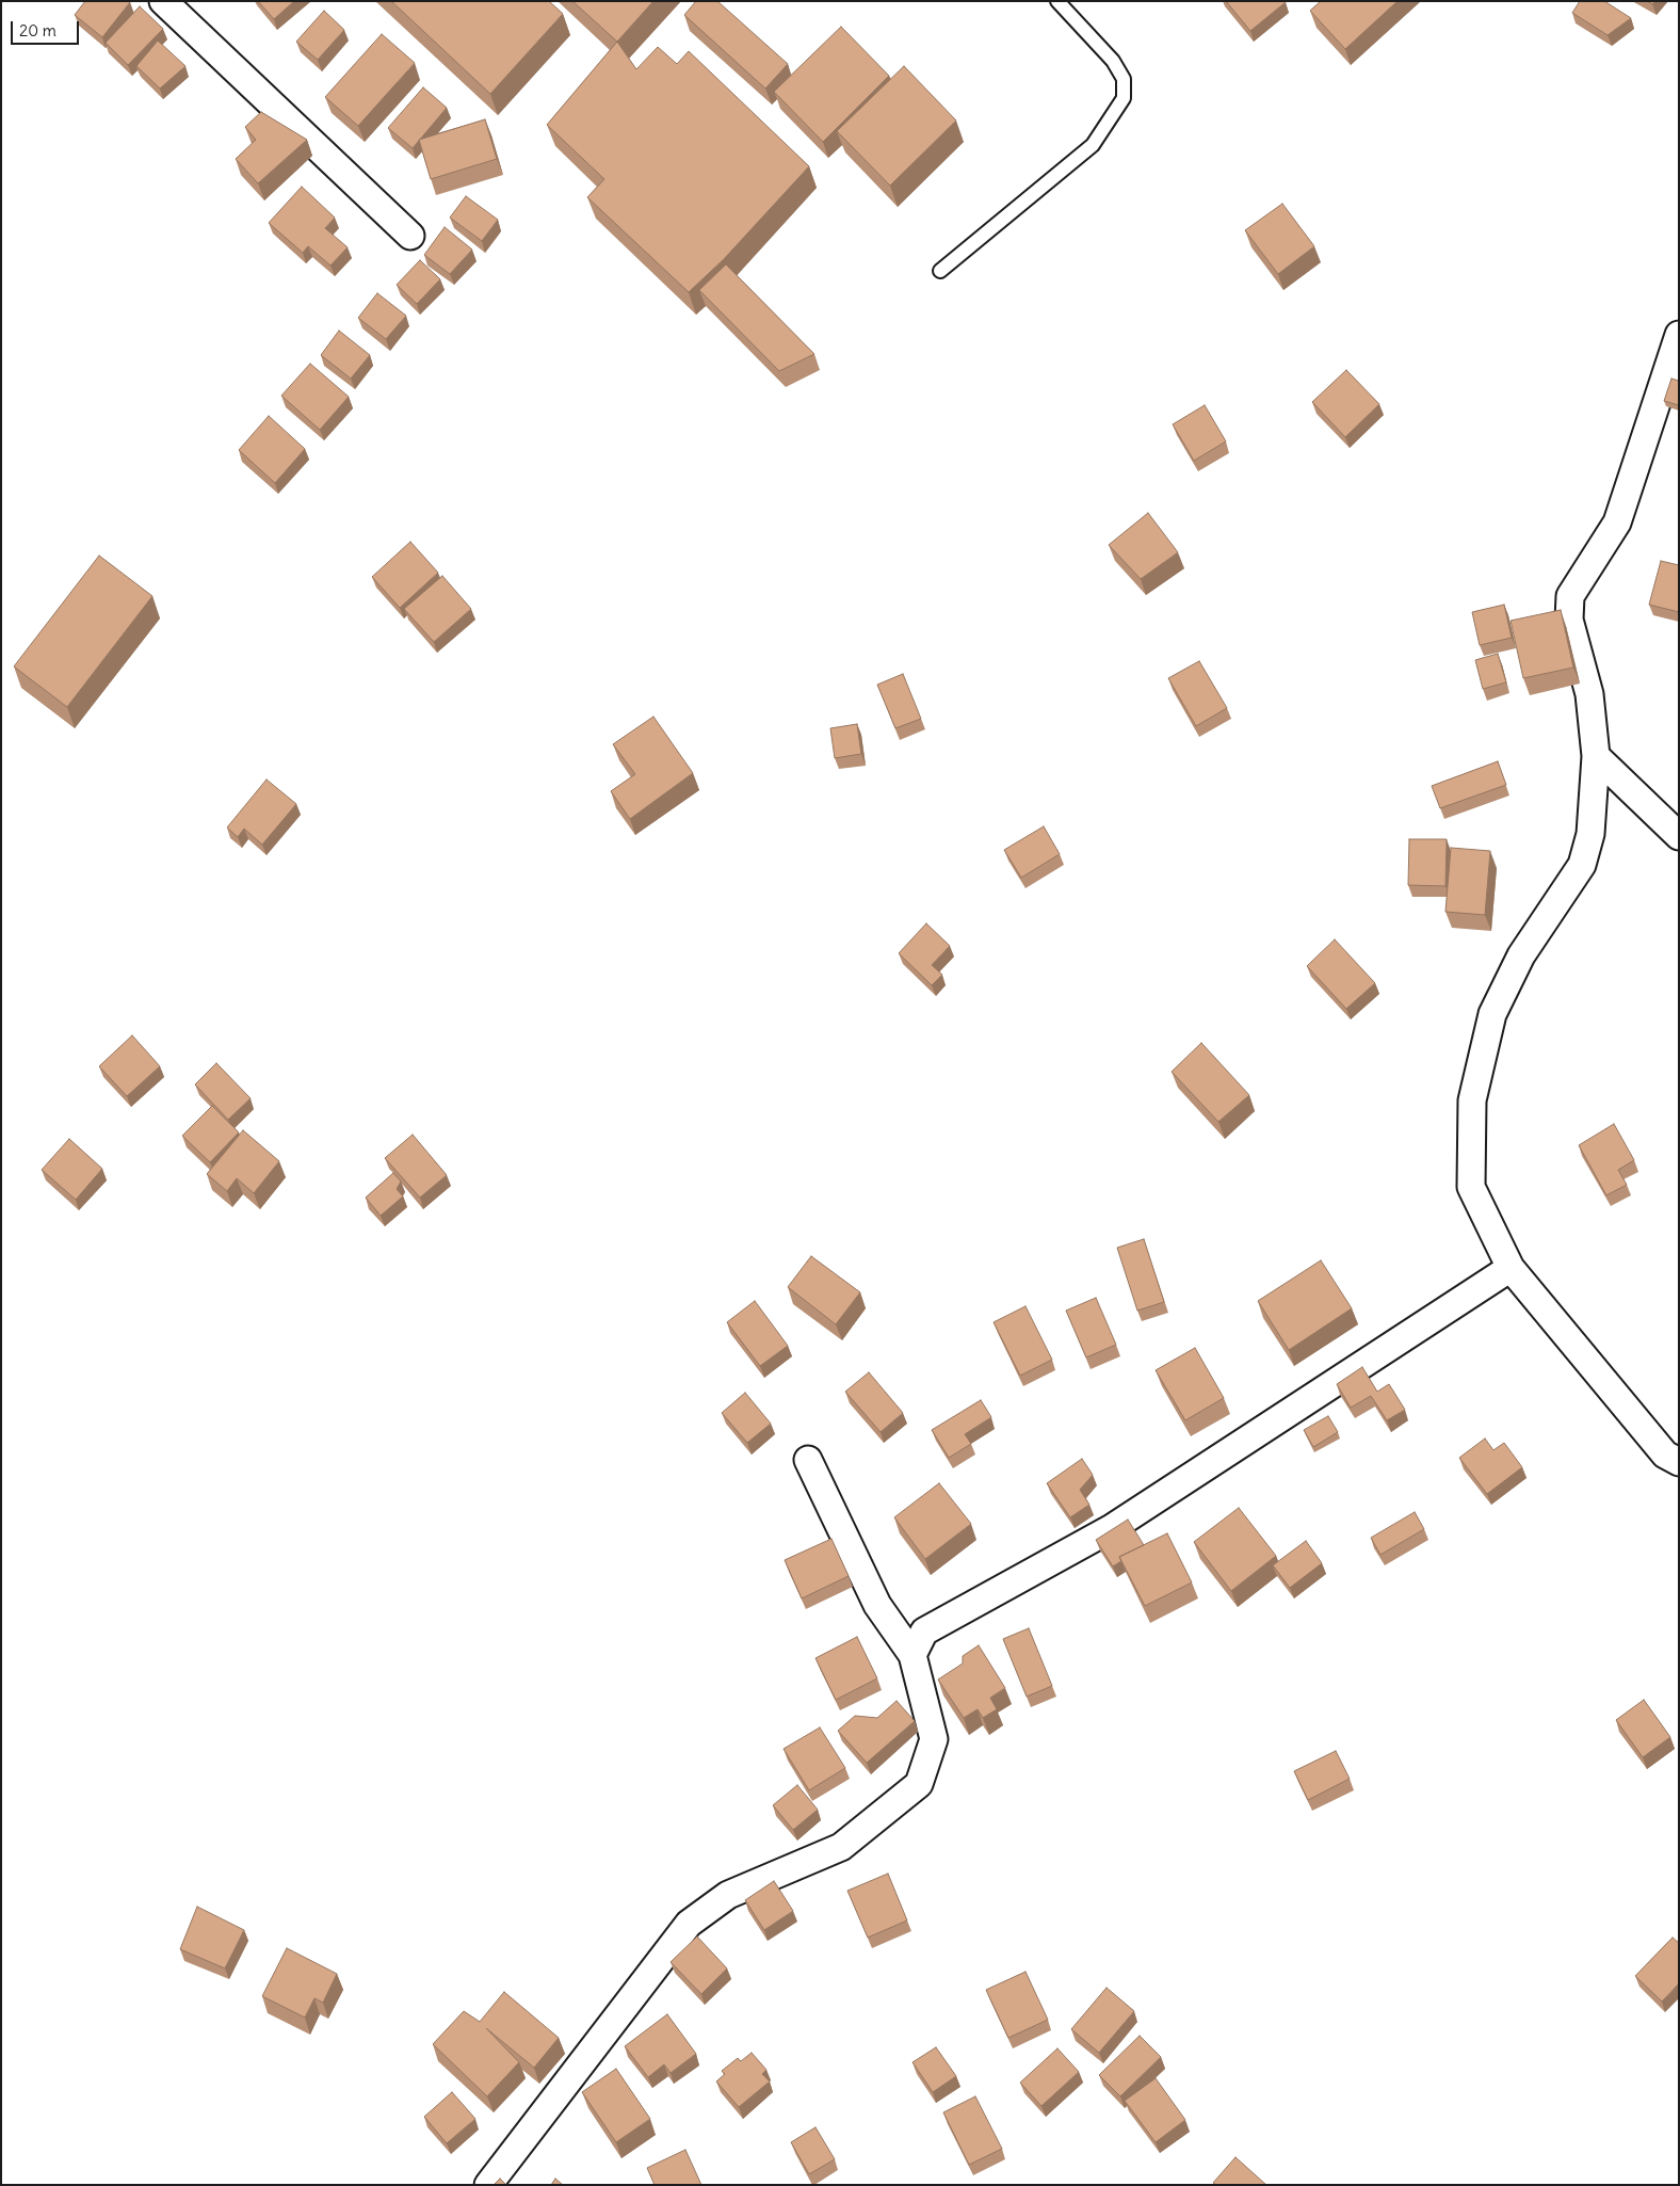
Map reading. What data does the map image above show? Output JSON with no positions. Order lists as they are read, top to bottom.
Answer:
{
  "scale_bar": "20 m"
}
